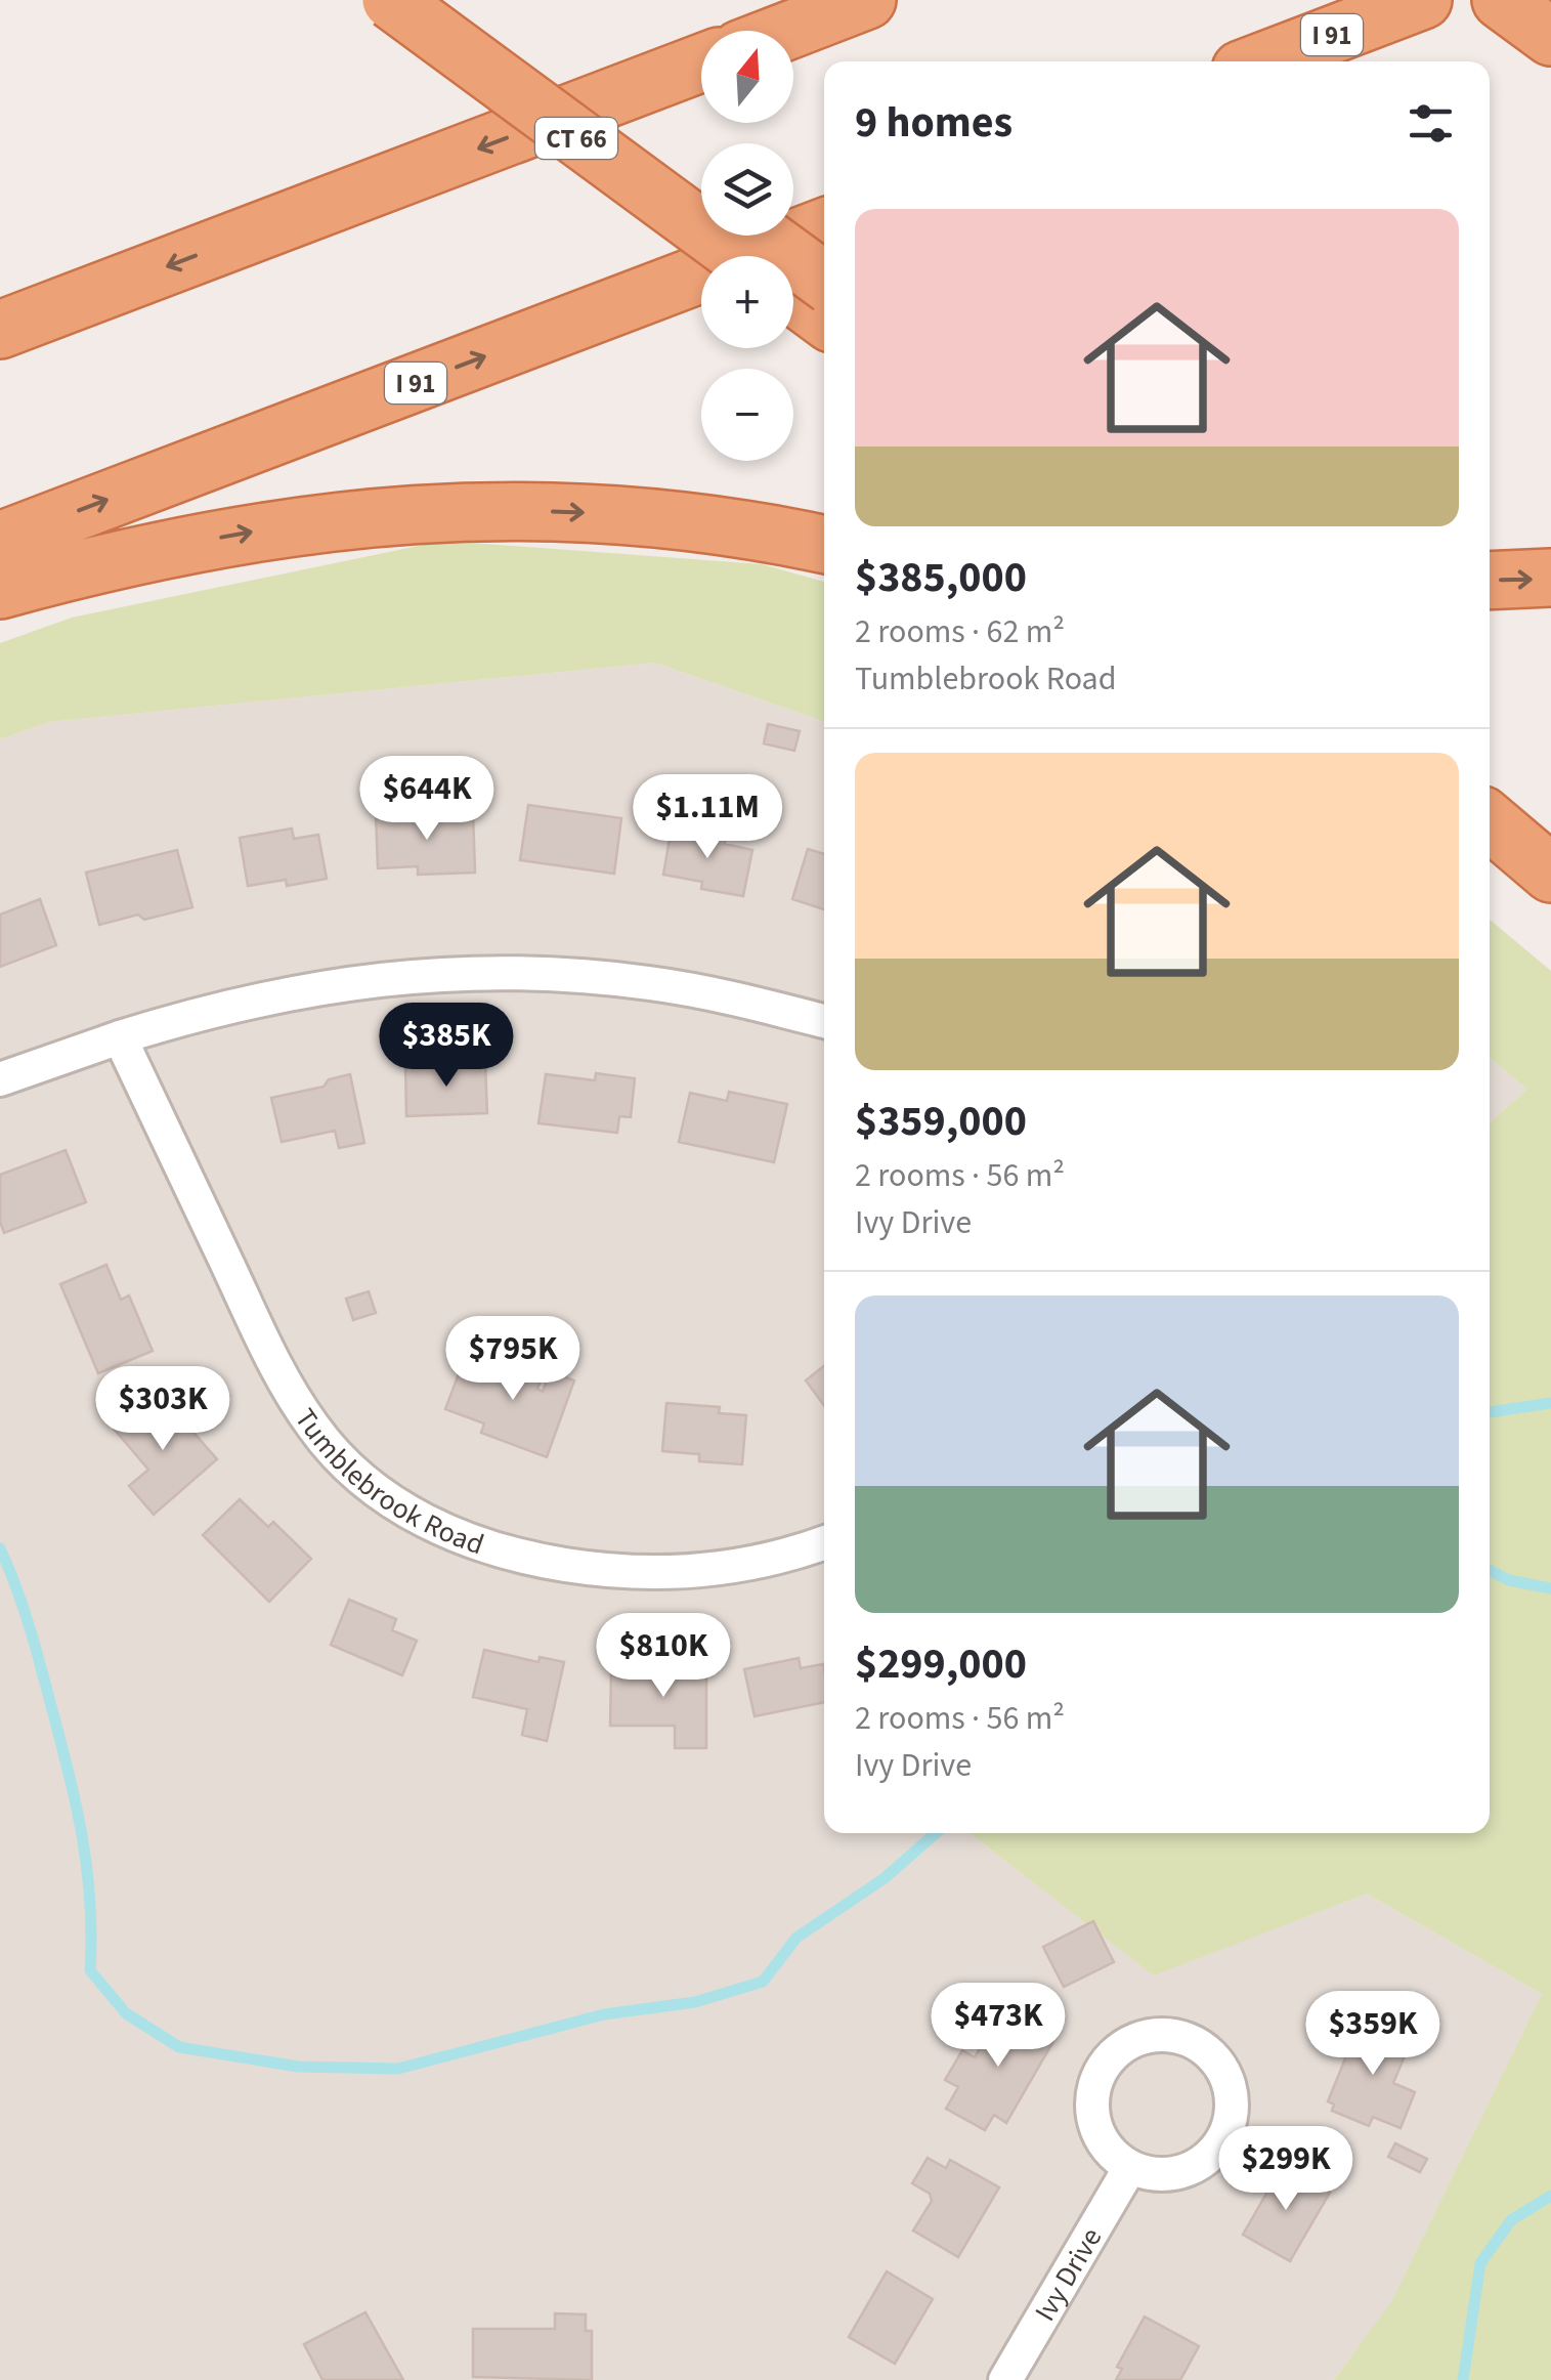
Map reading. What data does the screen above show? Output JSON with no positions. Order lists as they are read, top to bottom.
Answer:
{
  "streets": {
    "highway": ["I 91", "CT 66"],
    "street": ["Tumblebrook Road", "Ivy Drive"]
  },
  "north": "top",
  "page": {
    "map_buttons": ["+", "−"],
    "heading": "9 homes",
    "list": [
      {
        "name": "$385,000",
        "note": "2 rooms · 62 m² · Tumblebrook Road"
      },
      {
        "name": "$359,000",
        "note": "2 rooms · 56 m² · Ivy Drive"
      },
      {
        "name": "$299,000",
        "note": "2 rooms · 56 m² · Ivy Drive"
      }
    ],
    "price": [
      "$644K",
      "$1.11M",
      "$385K",
      "$795K",
      "$303K",
      "$810K",
      "$473K",
      "$359K",
      "$299K"
    ]
  }
}
